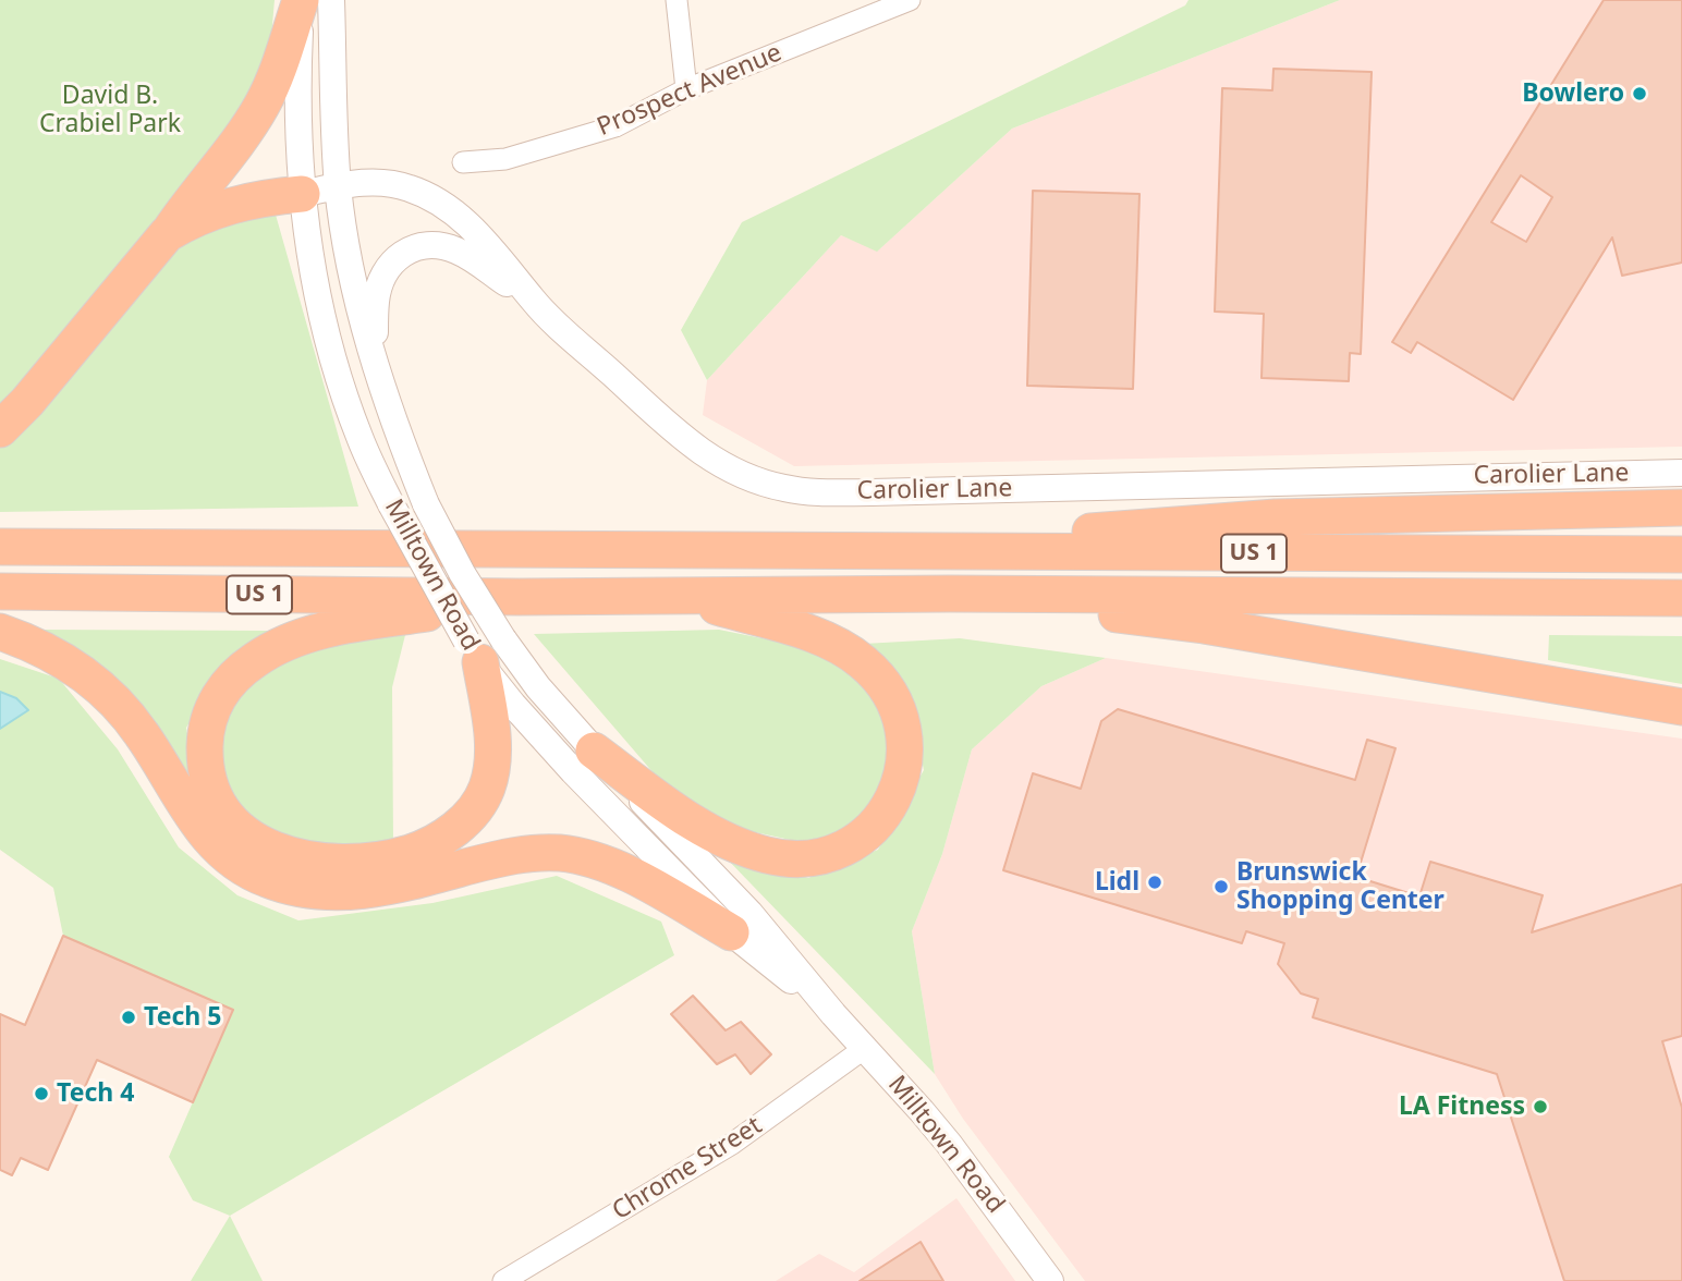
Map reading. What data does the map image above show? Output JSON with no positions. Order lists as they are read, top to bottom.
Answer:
{
  "streets": {
    "highway": ["US 1"],
    "street": [
      "Prospect Avenue",
      "Carolier Lane",
      "Milltown Road",
      "Chrome Street"
    ]
  },
  "crossings": [
    ["Carolier Lane", "Milltown Road"],
    ["Milltown Road", "Chrome Street"]
  ],
  "parks": ["David B. Crabiel Park"],
  "places": [
    "Bowlero",
    "Lidl",
    "Brunswick Shopping Center",
    "Tech 5",
    "Tech 4",
    "LA Fitness"
  ]
}
